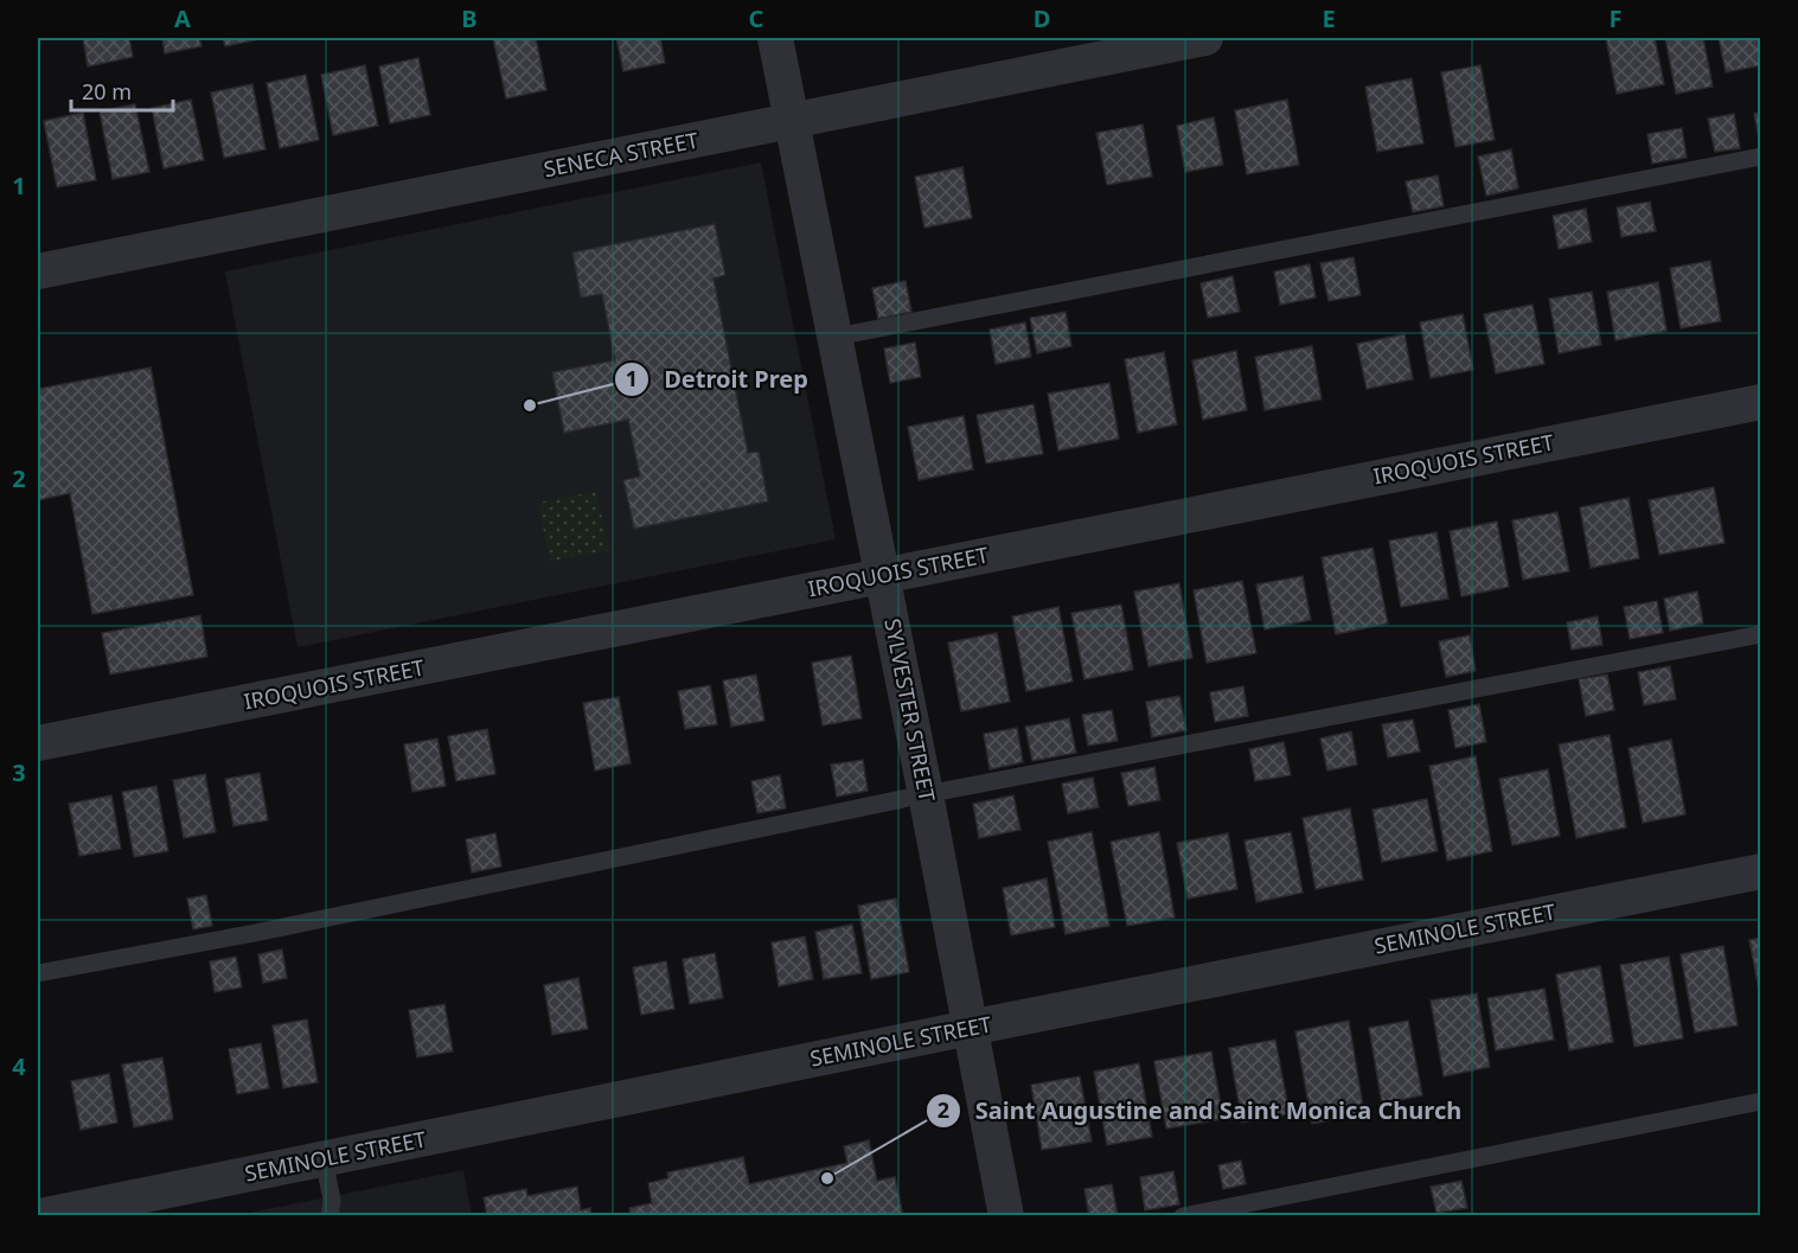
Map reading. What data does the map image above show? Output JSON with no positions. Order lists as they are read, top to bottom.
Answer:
{
  "streets": {
    "street": [
      "SENECA STREET",
      "IROQUOIS STREET",
      "SYLVESTER STREET",
      "SEMINOLE STREET"
    ]
  },
  "crossings": [
    ["SENECA STREET", "SYLVESTER STREET"],
    ["IROQUOIS STREET", "SYLVESTER STREET"],
    ["SYLVESTER STREET", "SEMINOLE STREET"]
  ],
  "places": ["Detroit Prep", "Saint Augustine and Saint Monica Church"],
  "scale_bar": "20 m",
  "grid": {
    "columns": [
      "A",
      "B",
      "C",
      "D",
      "E",
      "F"
    ],
    "rows": [
      "1",
      "2",
      "3",
      "4"
    ]
  }
}
